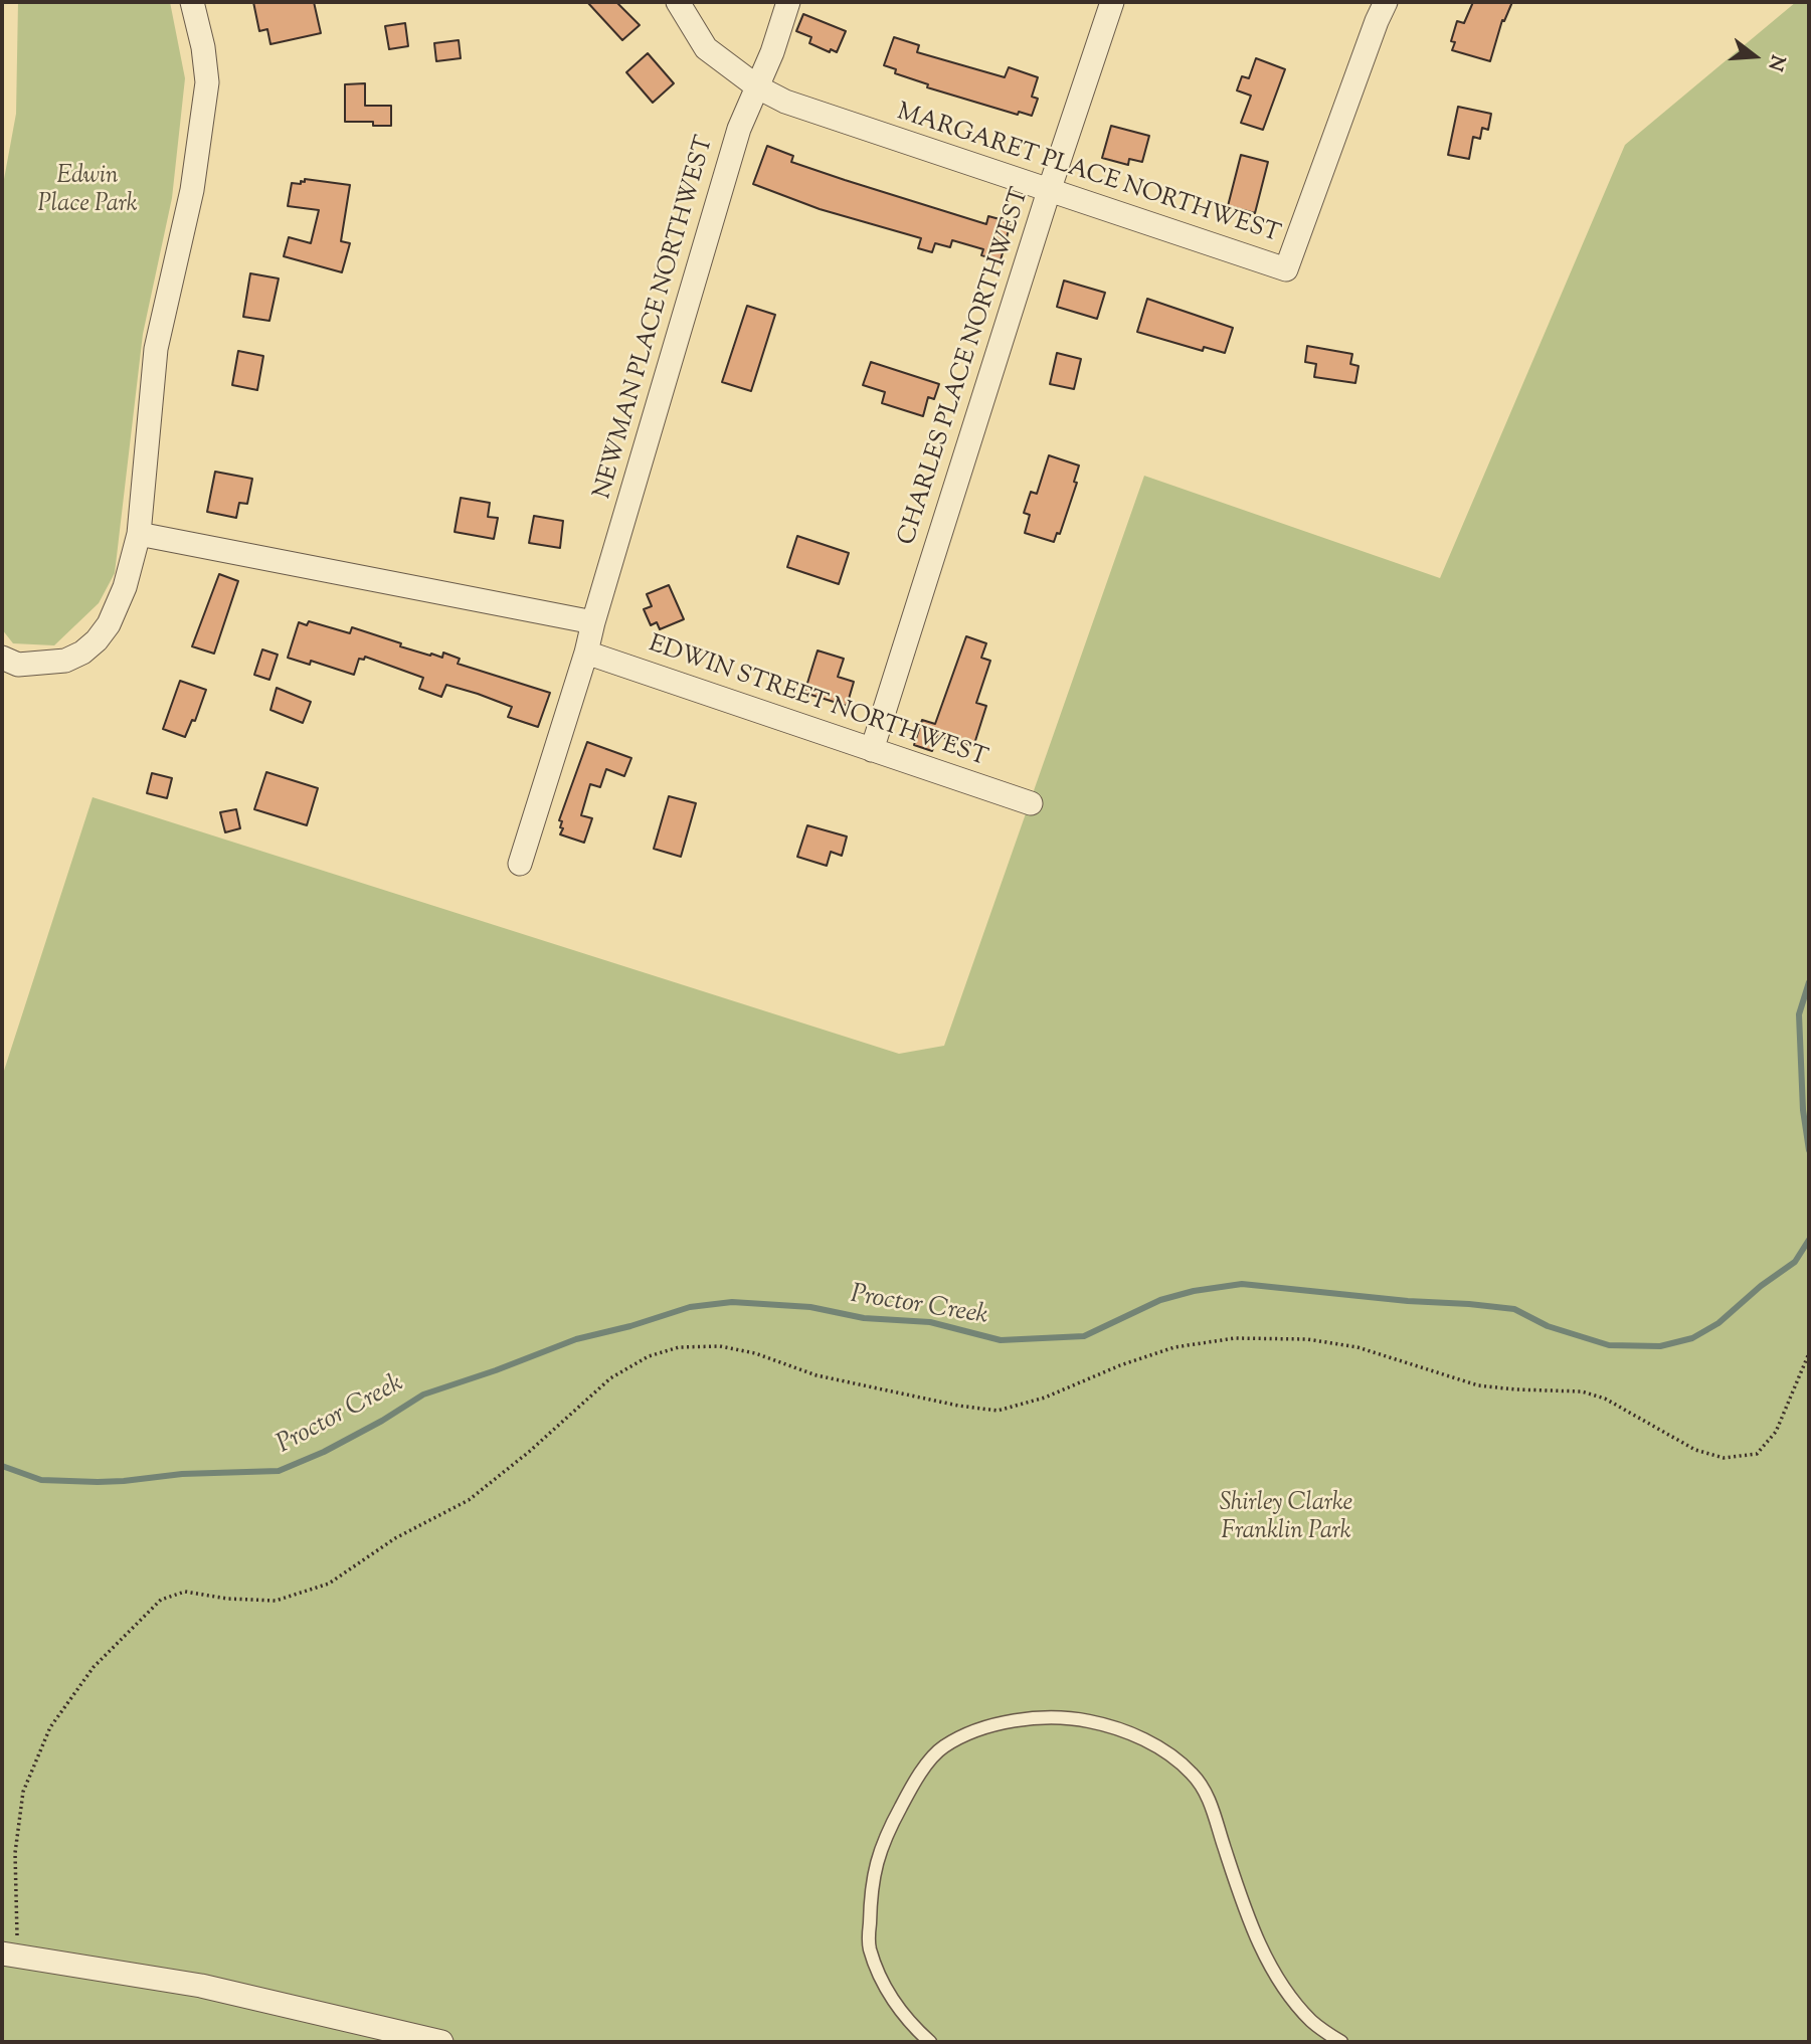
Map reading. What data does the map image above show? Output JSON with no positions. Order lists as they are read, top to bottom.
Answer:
{
  "streets": {
    "street": [
      "MARGARET PLACE NORTHWEST",
      "NEWMAN PLACE NORTHWEST",
      "CHARLES PLACE NORTHWEST",
      "EDWIN STREET NORTHWEST"
    ]
  },
  "crossings": [
    ["MARGARET PLACE NORTHWEST", "NEWMAN PLACE NORTHWEST"],
    ["MARGARET PLACE NORTHWEST", "CHARLES PLACE NORTHWEST"],
    ["NEWMAN PLACE NORTHWEST", "EDWIN STREET NORTHWEST"],
    ["CHARLES PLACE NORTHWEST", "EDWIN STREET NORTHWEST"]
  ],
  "water": ["Proctor Creek"],
  "parks": ["Edwin Place Park", "Shirley Clarke Franklin Park"],
  "north": "right"
}
